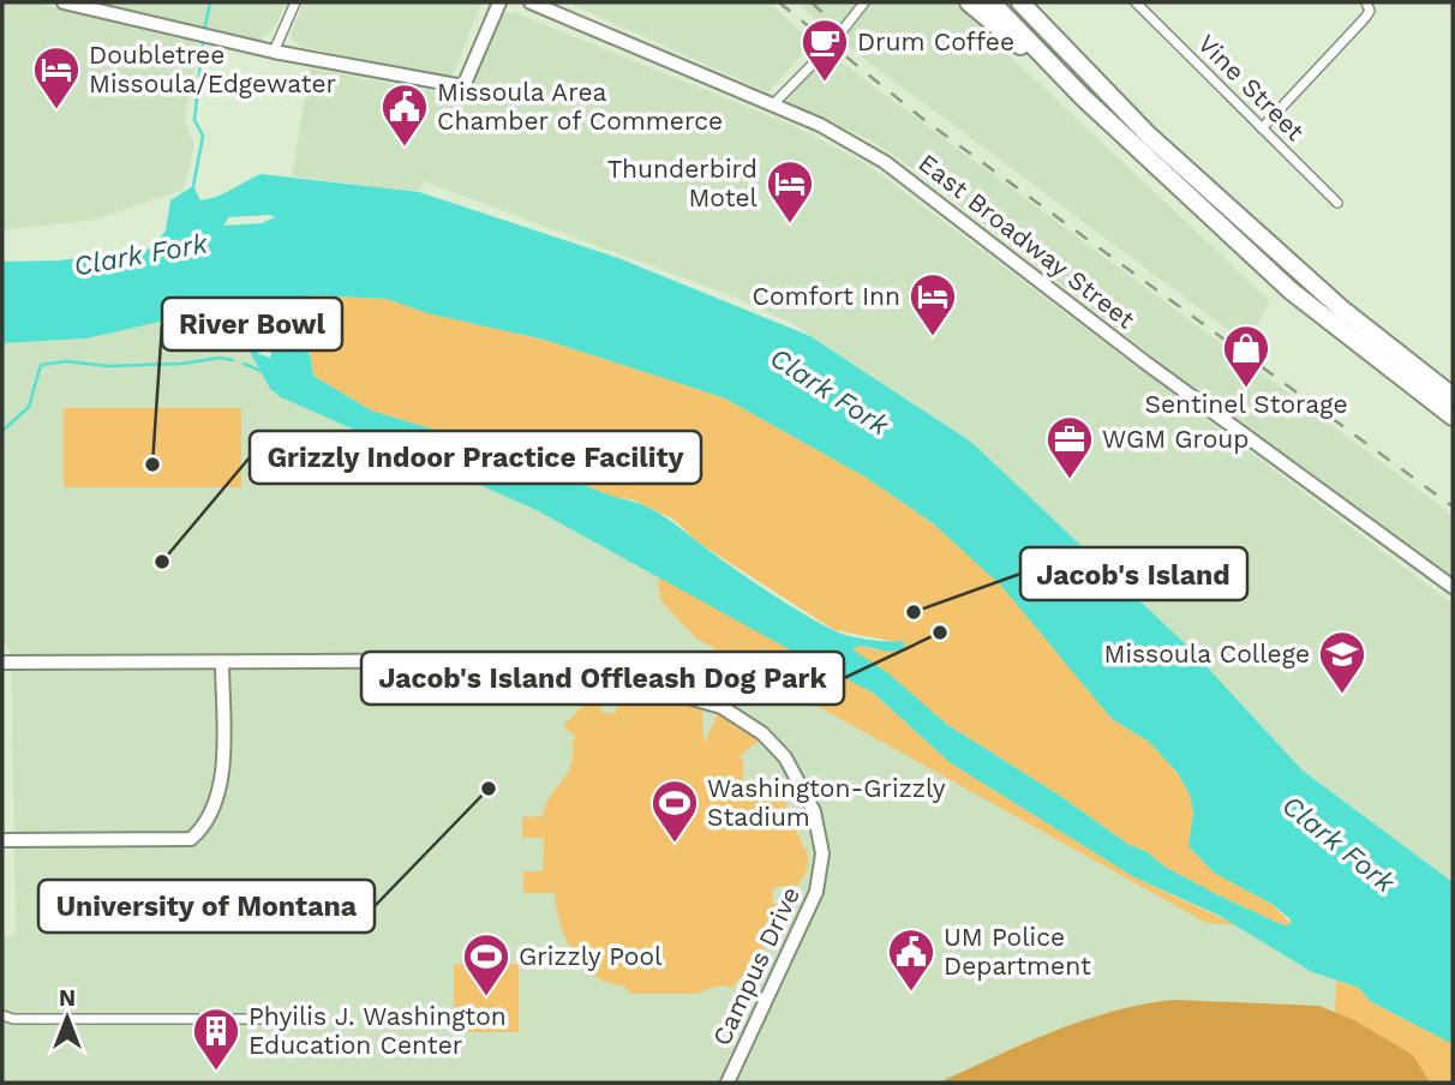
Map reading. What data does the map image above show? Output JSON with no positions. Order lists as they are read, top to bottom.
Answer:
{
  "streets": {
    "street": ["Vine Street", "East Broadway Street", "Campus Drive"]
  },
  "water": ["Clark Fork"],
  "places": {
    "cafe": ["Drum Coffee"],
    "hotel": ["Doubletree Missoula/Edgewater", "Thunderbird Motel", "Comfort Inn"],
    "public building": ["Missoula Area Chamber of Commerce", "UM Police Department"],
    "shop": ["Sentinel Storage"],
    "other": [
      "River Bowl",
      "Grizzly Indoor Practice Facility",
      "Jacob's Island",
      "Jacob's Island Offleash Dog Park",
      "University of Montana"
    ],
    "office": ["WGM Group"],
    "school or university": ["Missoula College"],
    "sports": ["Washington-Grizzly Stadium", "Grizzly Pool"],
    "building": ["Phyilis J. Washington Education Center"]
  },
  "north": "top"
}
